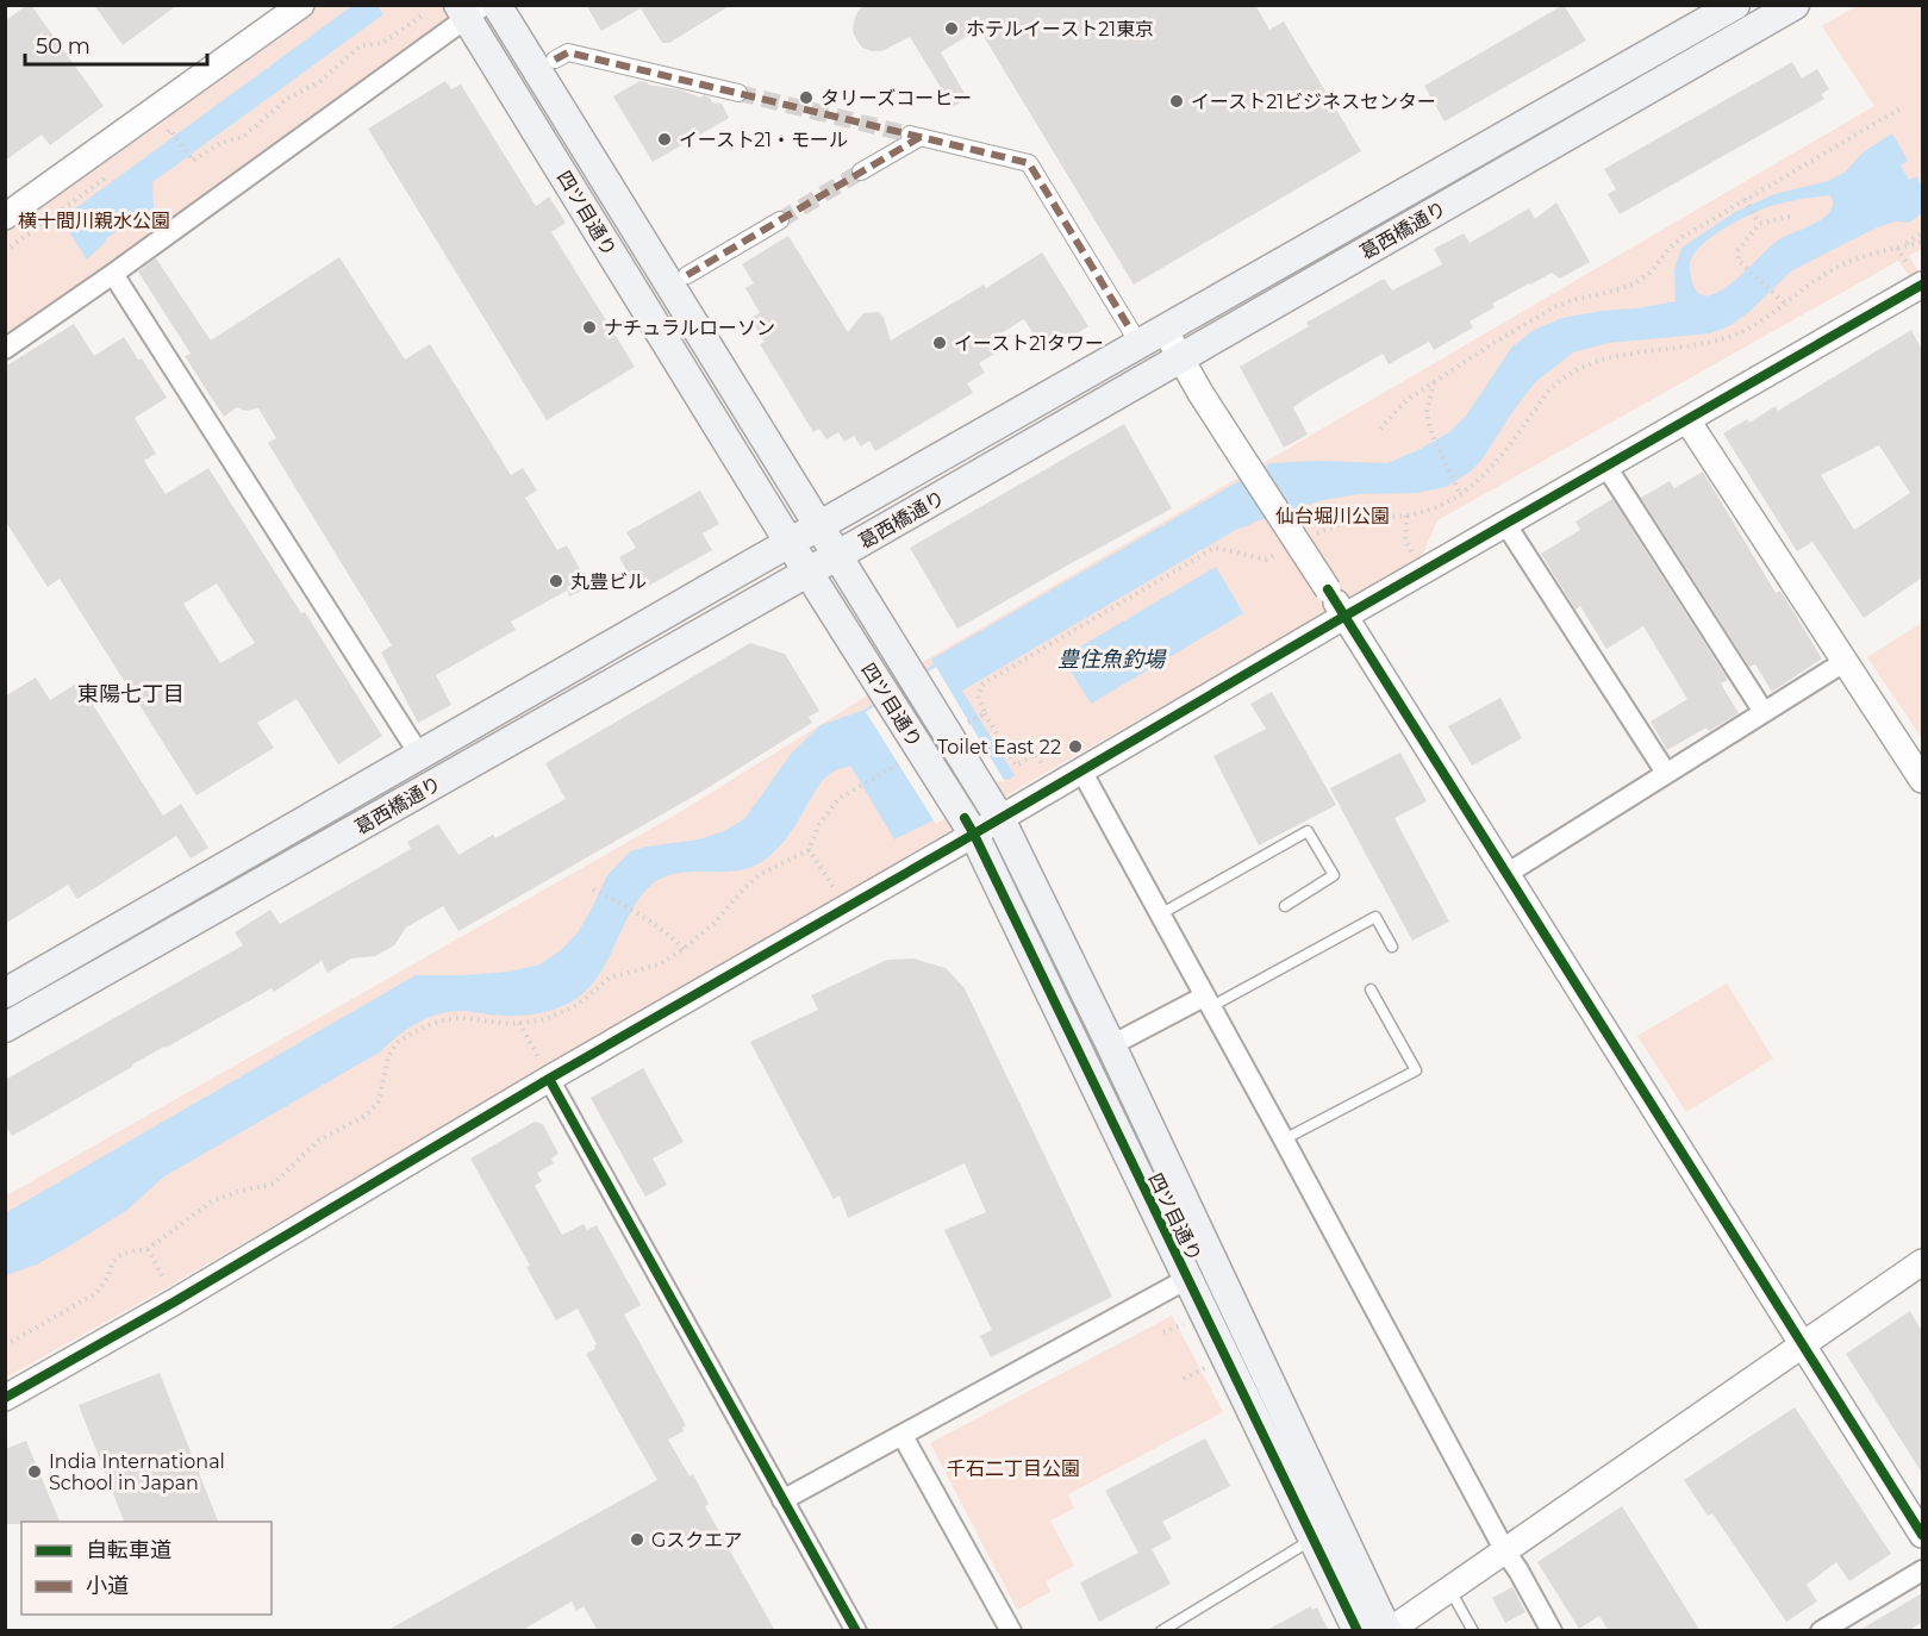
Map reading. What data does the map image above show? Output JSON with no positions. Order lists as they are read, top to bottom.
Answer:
{
  "streets": {
    "main road": ["四ツ目通り", "葛西橋通り"]
  },
  "crossings": [
    ["四ツ目通り", "葛西橋通り"]
  ],
  "districts": ["東陽七丁目"],
  "water": ["豊住魚釣場"],
  "parks": ["横十間川親水公園", "仙台堀川公園", "千石二丁目公園"],
  "places": [
    "ホテルイースト21東京",
    "タリーズコーヒー",
    "イースト21ビジネスセンター",
    "イース卜21・モール",
    "ナチュラルローソン",
    "イースト21タワー",
    "丸豊ビル",
    "Toilet East 22",
    "India International School in Japan",
    "Gスクエア"
  ],
  "legend": ["自転車道", "小道"],
  "scale_bar": "50 m"
}
